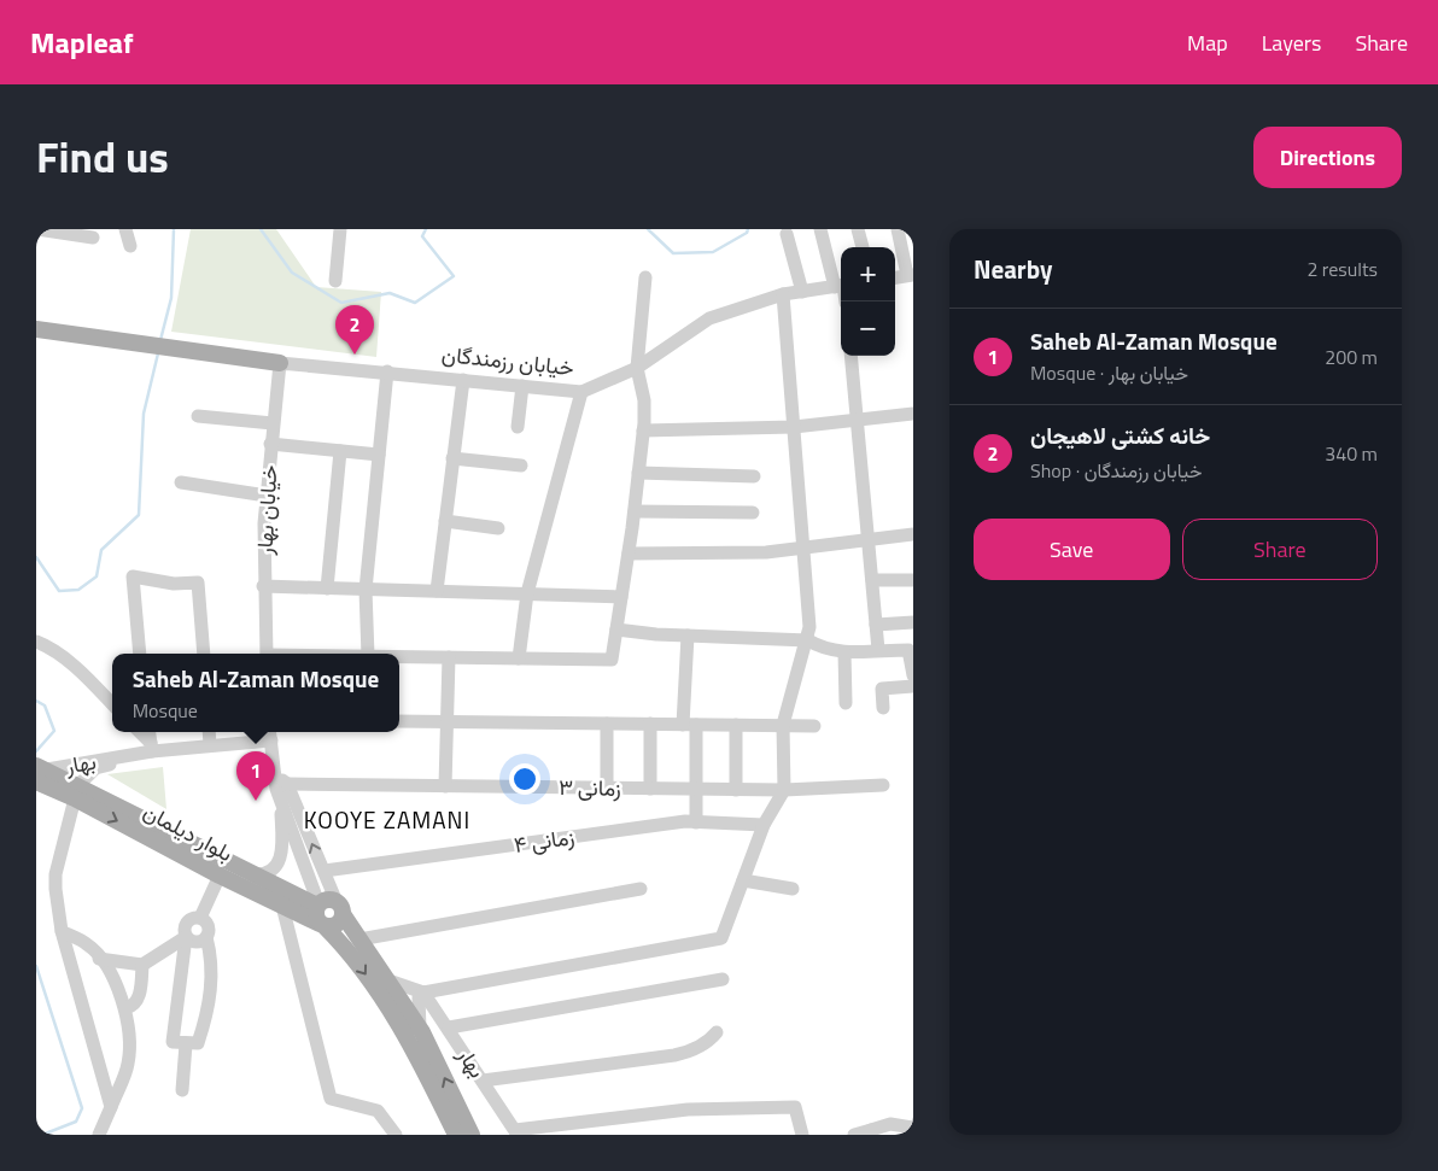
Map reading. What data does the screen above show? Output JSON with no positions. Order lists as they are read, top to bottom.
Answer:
{
  "streets": {
    "main road": ["خیابان رزمندگان", "بلوار دیلمان"],
    "street": [
      "خیابان بهار",
      "بهار",
      "زمانی ۳",
      "زمانی ۴"
    ]
  },
  "crossings": [
    ["خیابان رزمندگان", "خیابان بهار"],
    ["بهار", "بلوار دیلمان"]
  ],
  "districts": ["KOOYE ZAMANI"],
  "page": {
    "header": "Mapleaf",
    "nav": ["Map", "Layers", "Share"],
    "title": "Find us",
    "buttons": [
      "Directions",
      ["Save", "Share"]
    ],
    "heading": ["Nearby", "2 results"],
    "map_buttons": ["+", "−"],
    "pins": ["2", "1"],
    "list": [
      {
        "mark": "1",
        "name": "Saheb Al-Zaman Mosque",
        "note": "Mosque · خیابان بهار",
        "value": "200 m"
      },
      {
        "mark": "2",
        "name": "خانه کشتی لاهیجان",
        "note": "Shop · خیابان رزمندگان",
        "value": "340 m"
      }
    ],
    "popup": ["Saheb Al-Zaman Mosque", "Mosque"]
  }
}
